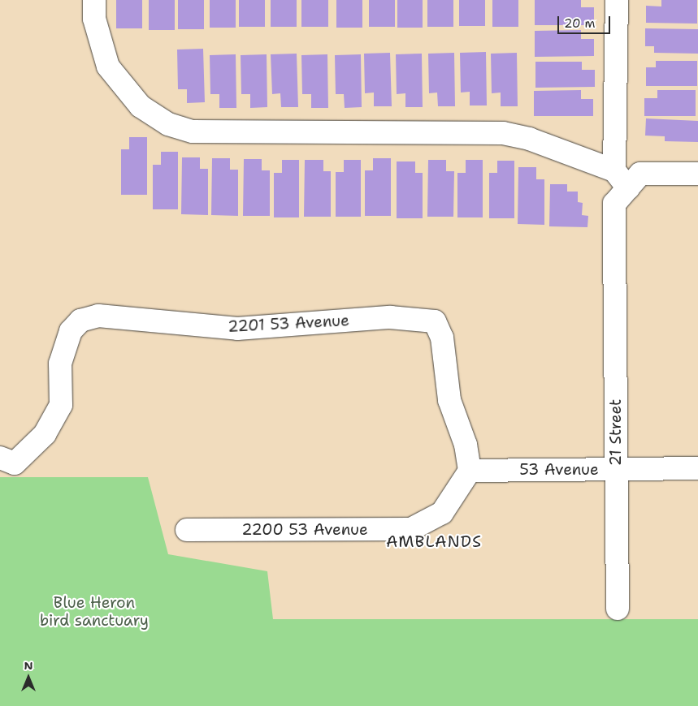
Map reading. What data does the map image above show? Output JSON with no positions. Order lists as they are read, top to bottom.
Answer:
{
  "streets": {
    "street": [
      "2201 53 Avenue",
      "21 Street",
      "53 Avenue",
      "2200 53 Avenue"
    ]
  },
  "crossings": [
    ["2201 53 Avenue", "53 Avenue"],
    ["2201 53 Avenue", "2200 53 Avenue"],
    ["21 Street", "53 Avenue"],
    ["53 Avenue", "2200 53 Avenue"]
  ],
  "districts": ["AMBLANDS"],
  "parks": ["Blue Heron bird sanctuary"],
  "scale_bar": "20 m",
  "north": "top"
}
